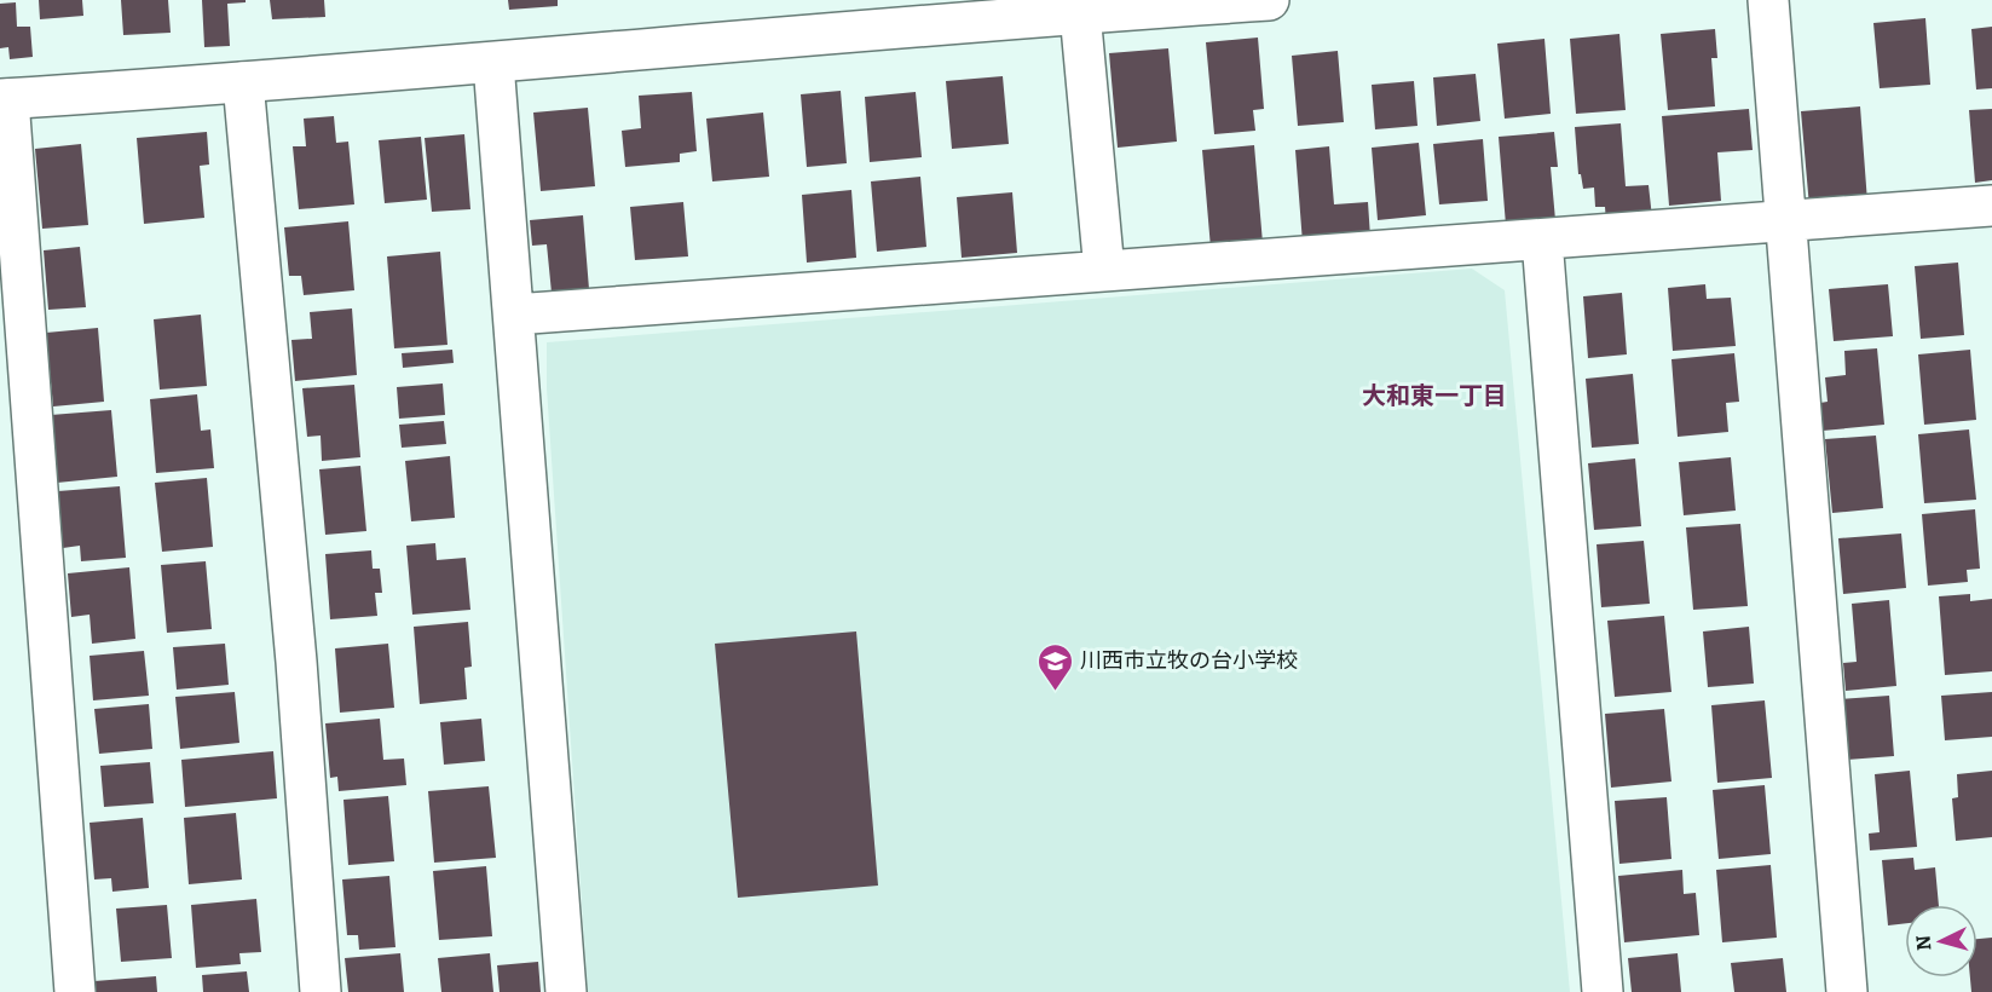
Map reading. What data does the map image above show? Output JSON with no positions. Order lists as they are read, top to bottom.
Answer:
{
  "districts": ["大和東一丁目"],
  "places": {
    "school or university": ["川西市立牧の台小学校"]
  },
  "north": "left"
}
